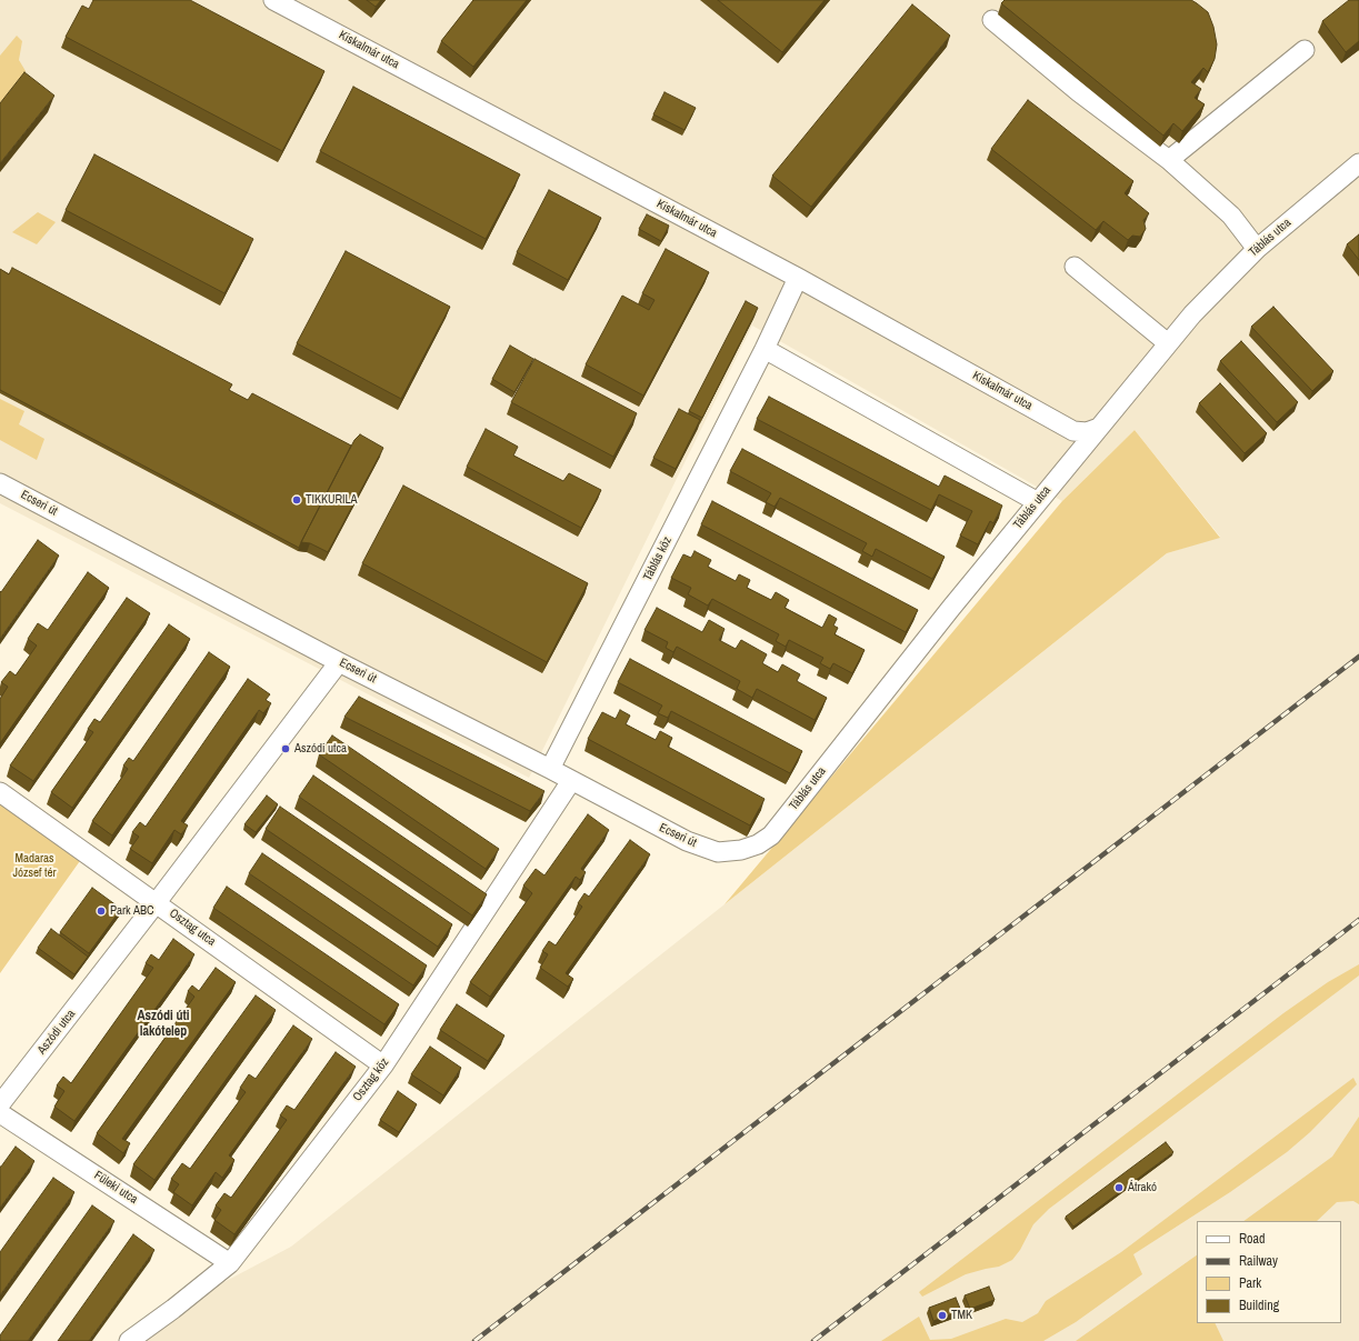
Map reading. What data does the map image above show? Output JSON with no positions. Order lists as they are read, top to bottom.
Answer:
{
  "streets": {
    "street": [
      "Kiskalmár utca",
      "Táblás utca",
      "Ecseri út",
      "Táblás köz",
      "Osztag utca",
      "Aszódi utca",
      "Osztag köz",
      "Füleki utca"
    ]
  },
  "crossings": [
    ["Kiskalmár utca", "Táblás utca"],
    ["Kiskalmár utca", "Táblás köz"],
    ["Táblás utca", "Ecseri út"],
    ["Ecseri út", "Táblás köz"],
    ["Ecseri út", "Aszódi utca"],
    ["Ecseri út", "Osztag köz"],
    ["Osztag utca", "Aszódi utca"],
    ["Osztag utca", "Osztag köz"],
    ["Osztag köz", "Füleki utca"]
  ],
  "districts": ["Aszódi úti lakótelep"],
  "parks": ["Madaras József tér"],
  "places": [
    "TIKKURILA",
    "Aszódi utca",
    "Park ABC",
    "Átrakó",
    "TMK"
  ],
  "legend": [
    "Road",
    "Railway",
    "Park",
    "Building"
  ]
}
